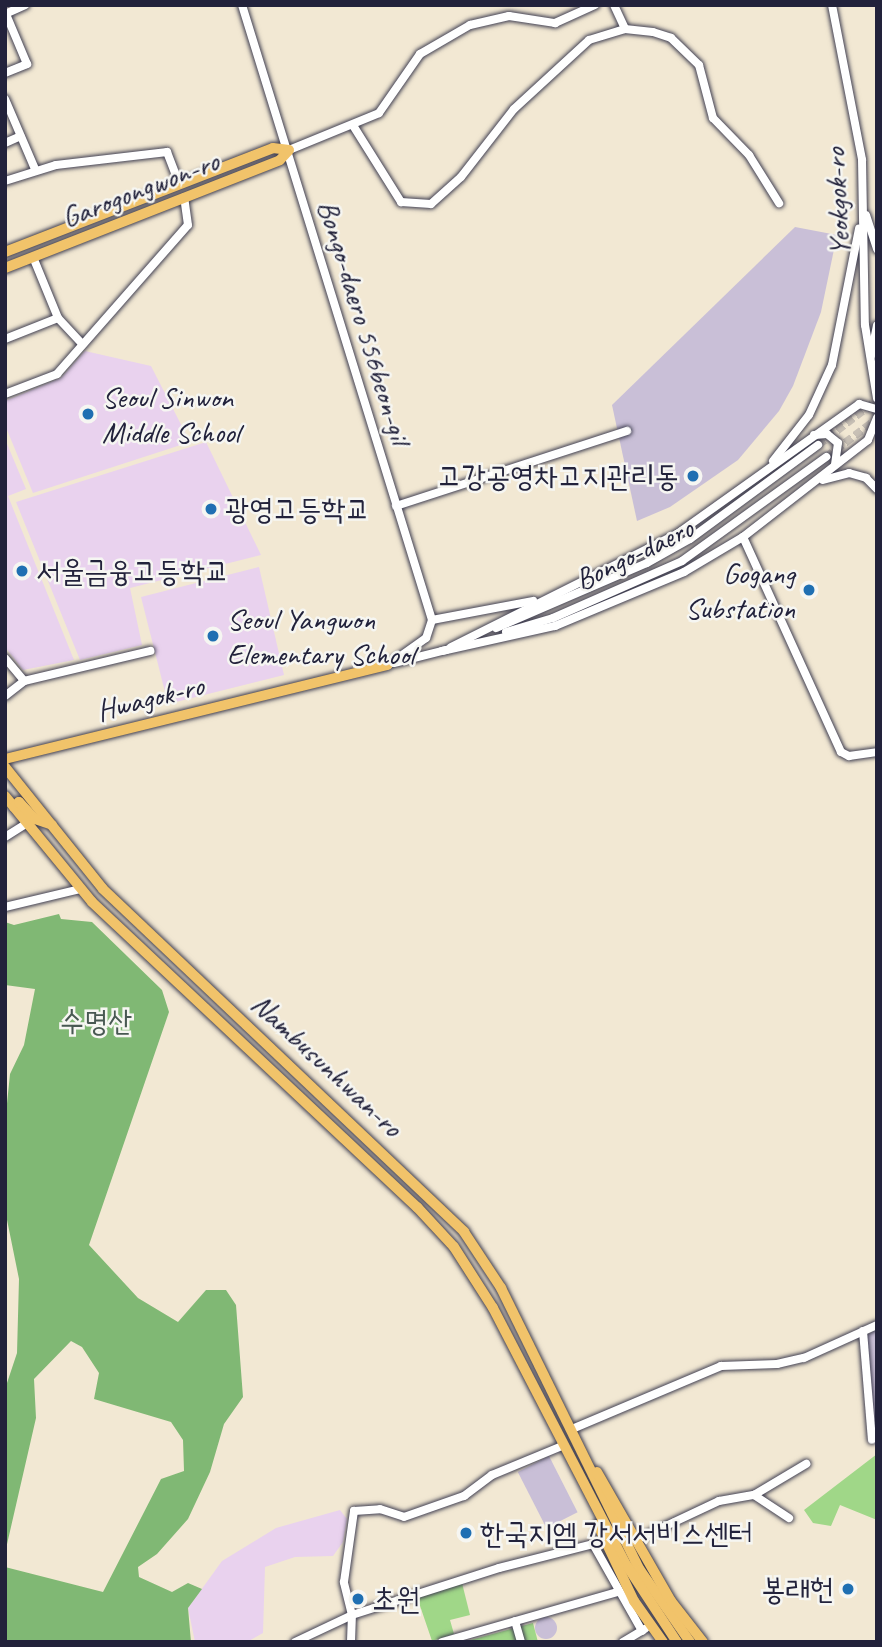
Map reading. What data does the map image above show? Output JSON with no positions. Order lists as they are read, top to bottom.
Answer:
{
  "streets": {
    "main road": ["Garogongwon-ro", "Hwagok-ro", "Nambusunhwan-ro"],
    "street": ["Yeokgok-ro", "Bongo-daero 556beon-gil", "Bongo-daero"]
  },
  "crossings": [
    ["Garogongwon-ro", "Bongo-daero 556beon-gil"],
    ["Bongo-daero", "Hwagok-ro"]
  ],
  "parks": ["수명산"],
  "places": [
    "Seoul Sinwon Middle School",
    "고강공영차고지관리동",
    "광영고등학교",
    "서울금융고등학교",
    "Gogang Substation",
    "Seoul Yangwon Elementary School",
    "한국지엠 강서서비스센터",
    "봉래헌",
    "초원"
  ]
}
